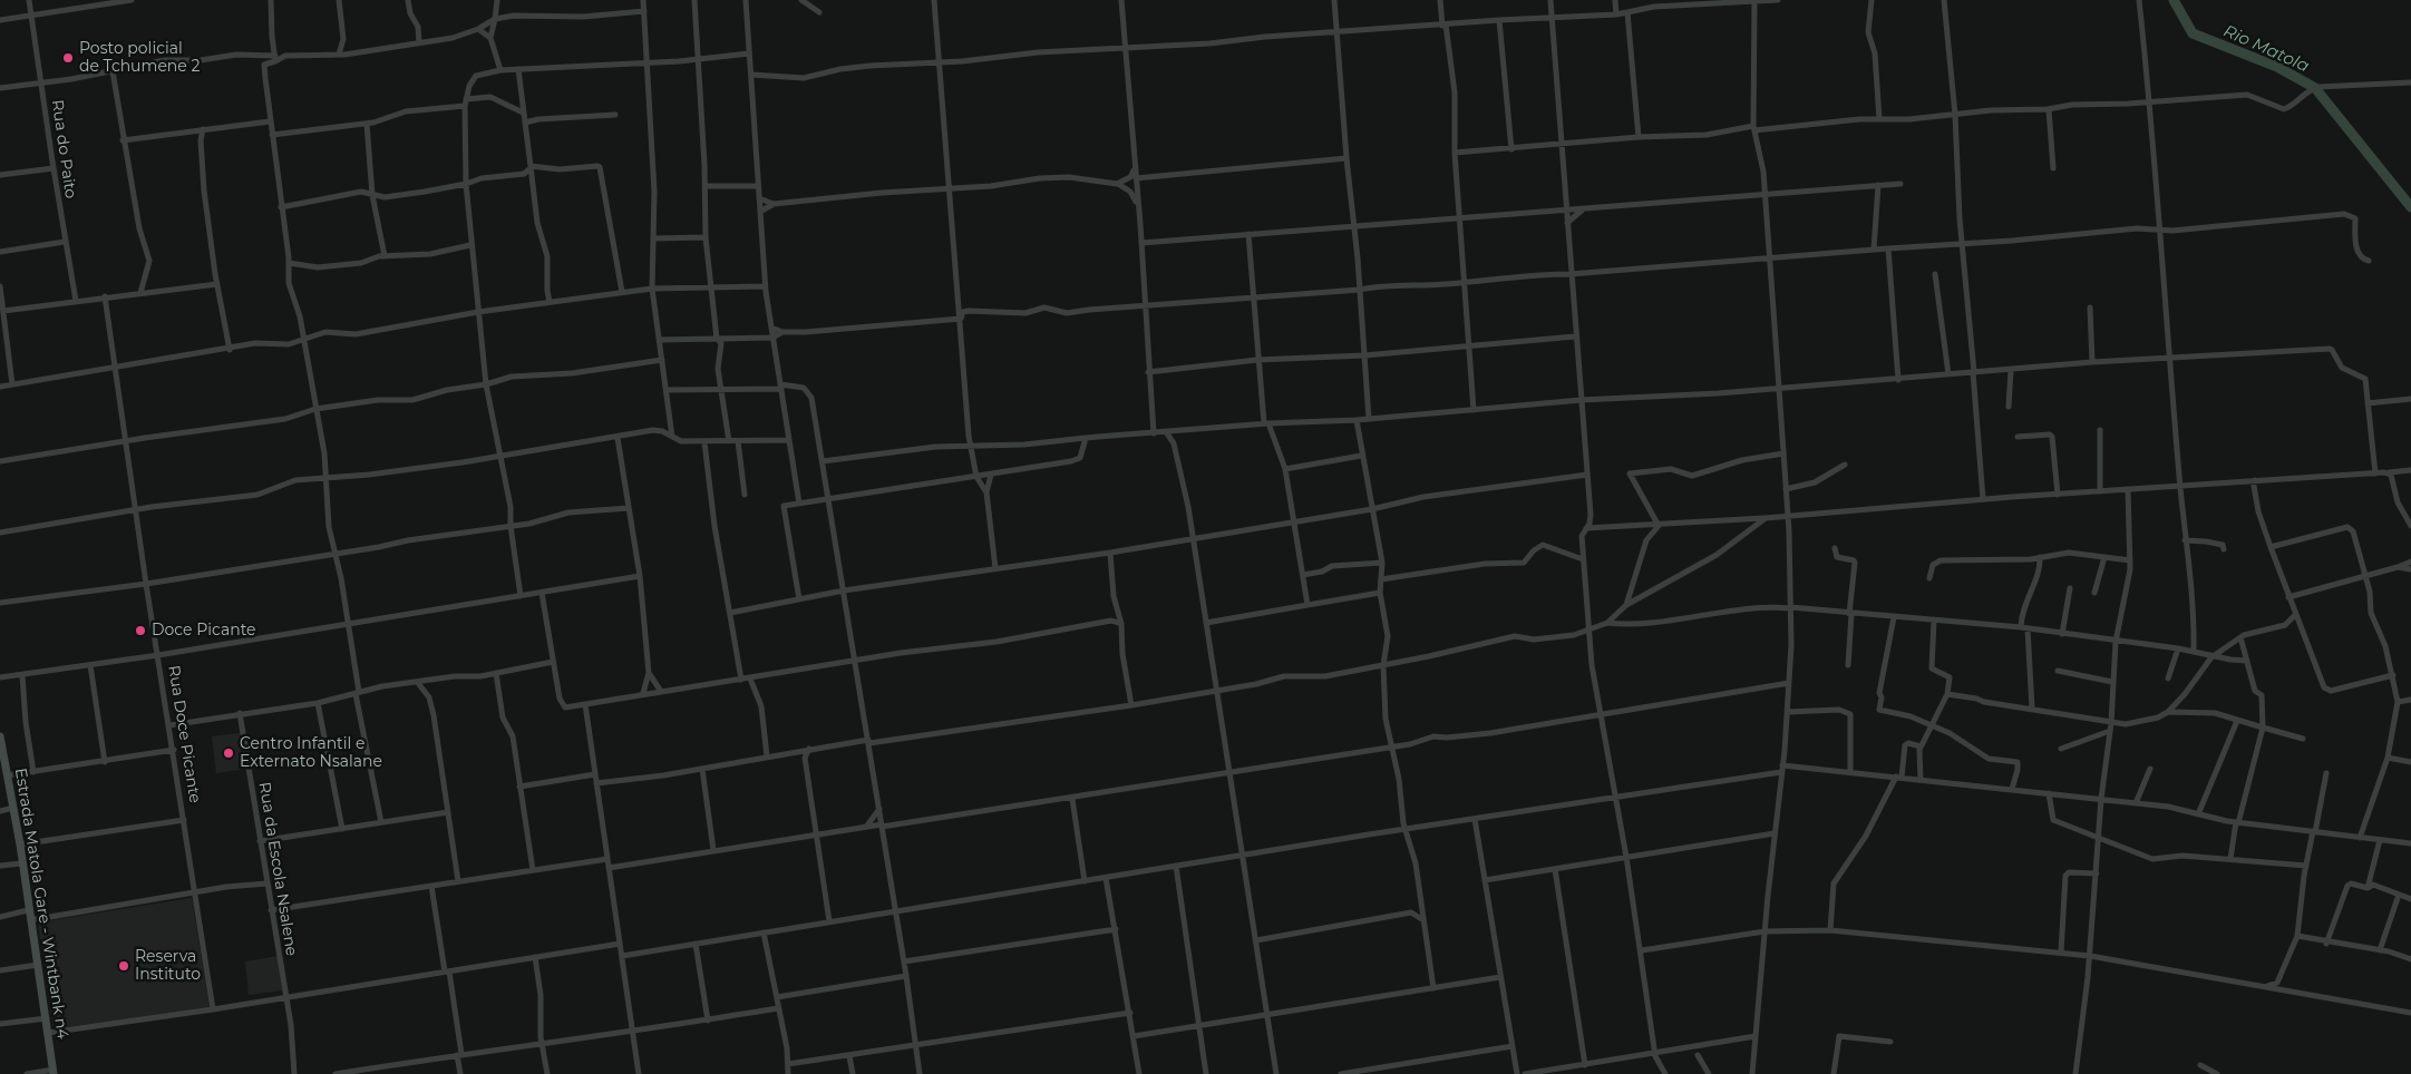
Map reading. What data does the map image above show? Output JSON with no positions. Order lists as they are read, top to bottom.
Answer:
{
  "streets": {
    "street": [
      "Rua do Paito",
      "Rua Doce Picante",
      "Rua da Escola Nsalene",
      "Estrada Matola Gare - Wintbank n4"
    ]
  },
  "water": ["Rio Matola"],
  "places": [
    "Posto policial de Tchumene 2",
    "Doce Picante",
    "Centro Infantil e Externato Nsalane",
    "Reserva Instituto"
  ]
}
